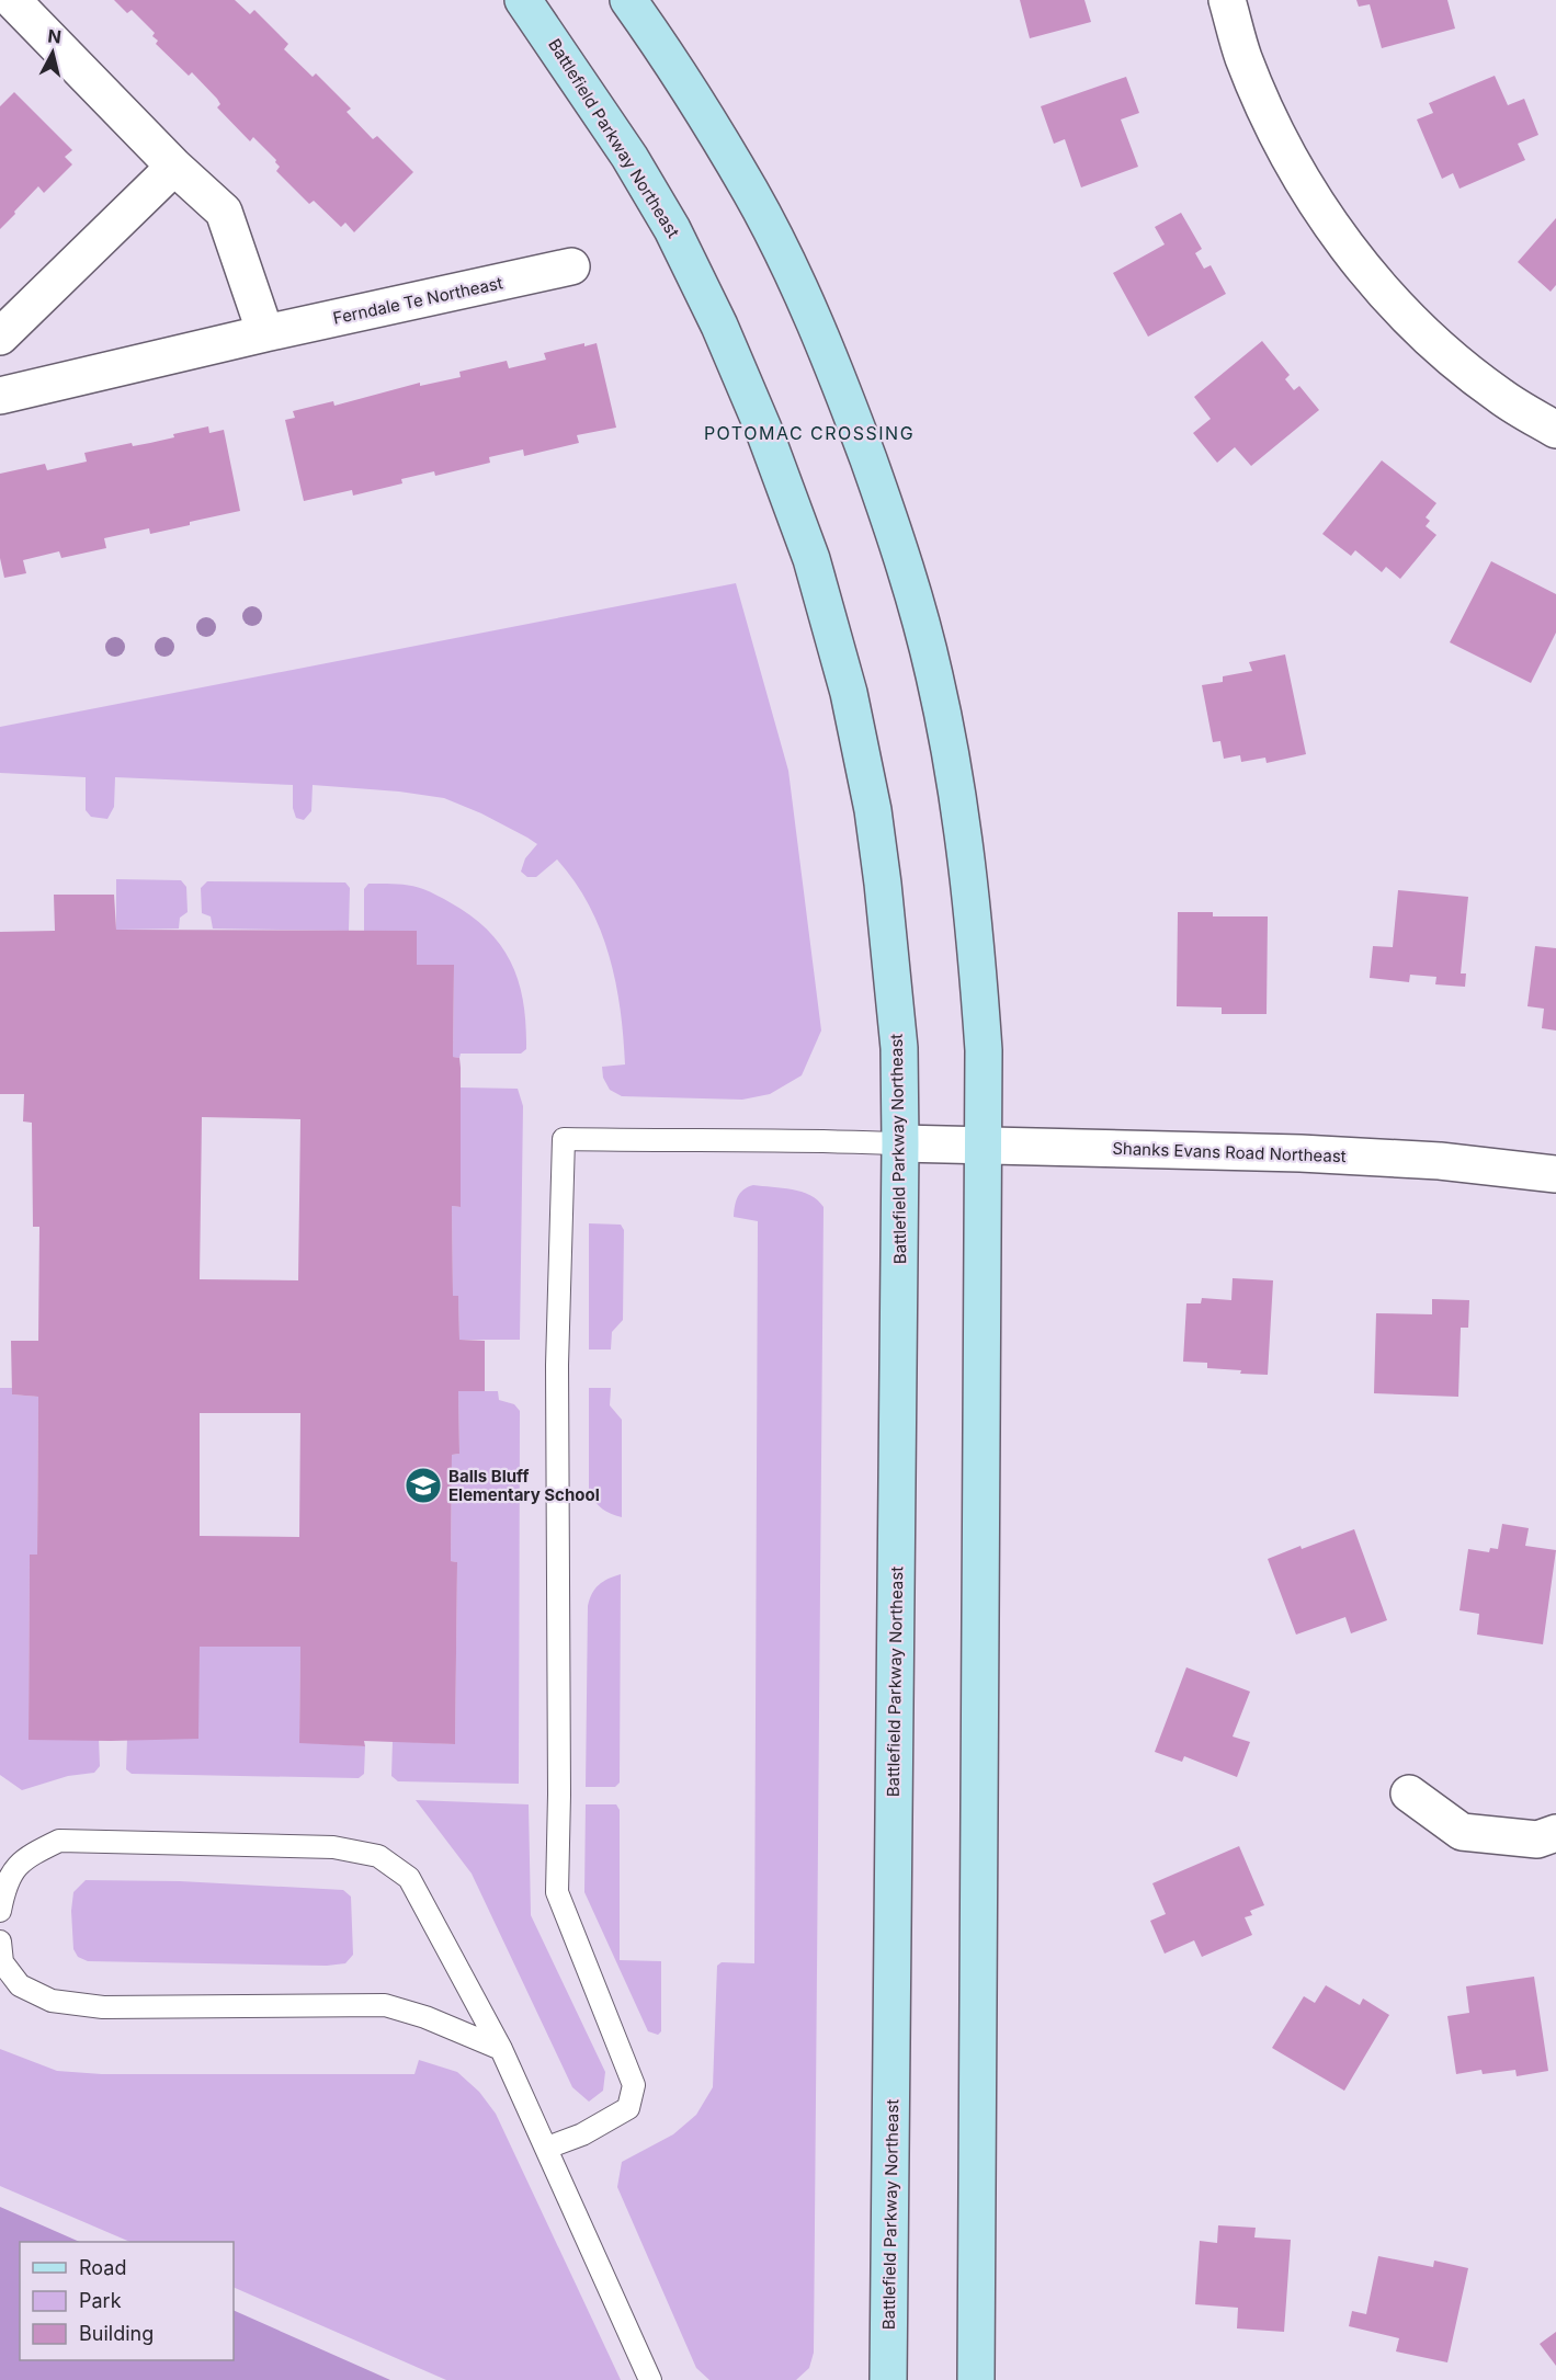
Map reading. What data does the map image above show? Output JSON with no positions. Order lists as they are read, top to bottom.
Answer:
{
  "streets": {
    "main road": ["Battlefield Parkway Northeast"],
    "street": ["Ferndale Te Northeast", "Shanks Evans Road Northeast"]
  },
  "crossings": [
    ["Battlefield Parkway Northeast", "Shanks Evans Road Northeast"]
  ],
  "districts": ["POTOMAC CROSSING"],
  "places": {
    "school or university": ["Balls Bluff Elementary School"]
  },
  "legend": ["Road", "Park", "Building"],
  "north": "top"
}
